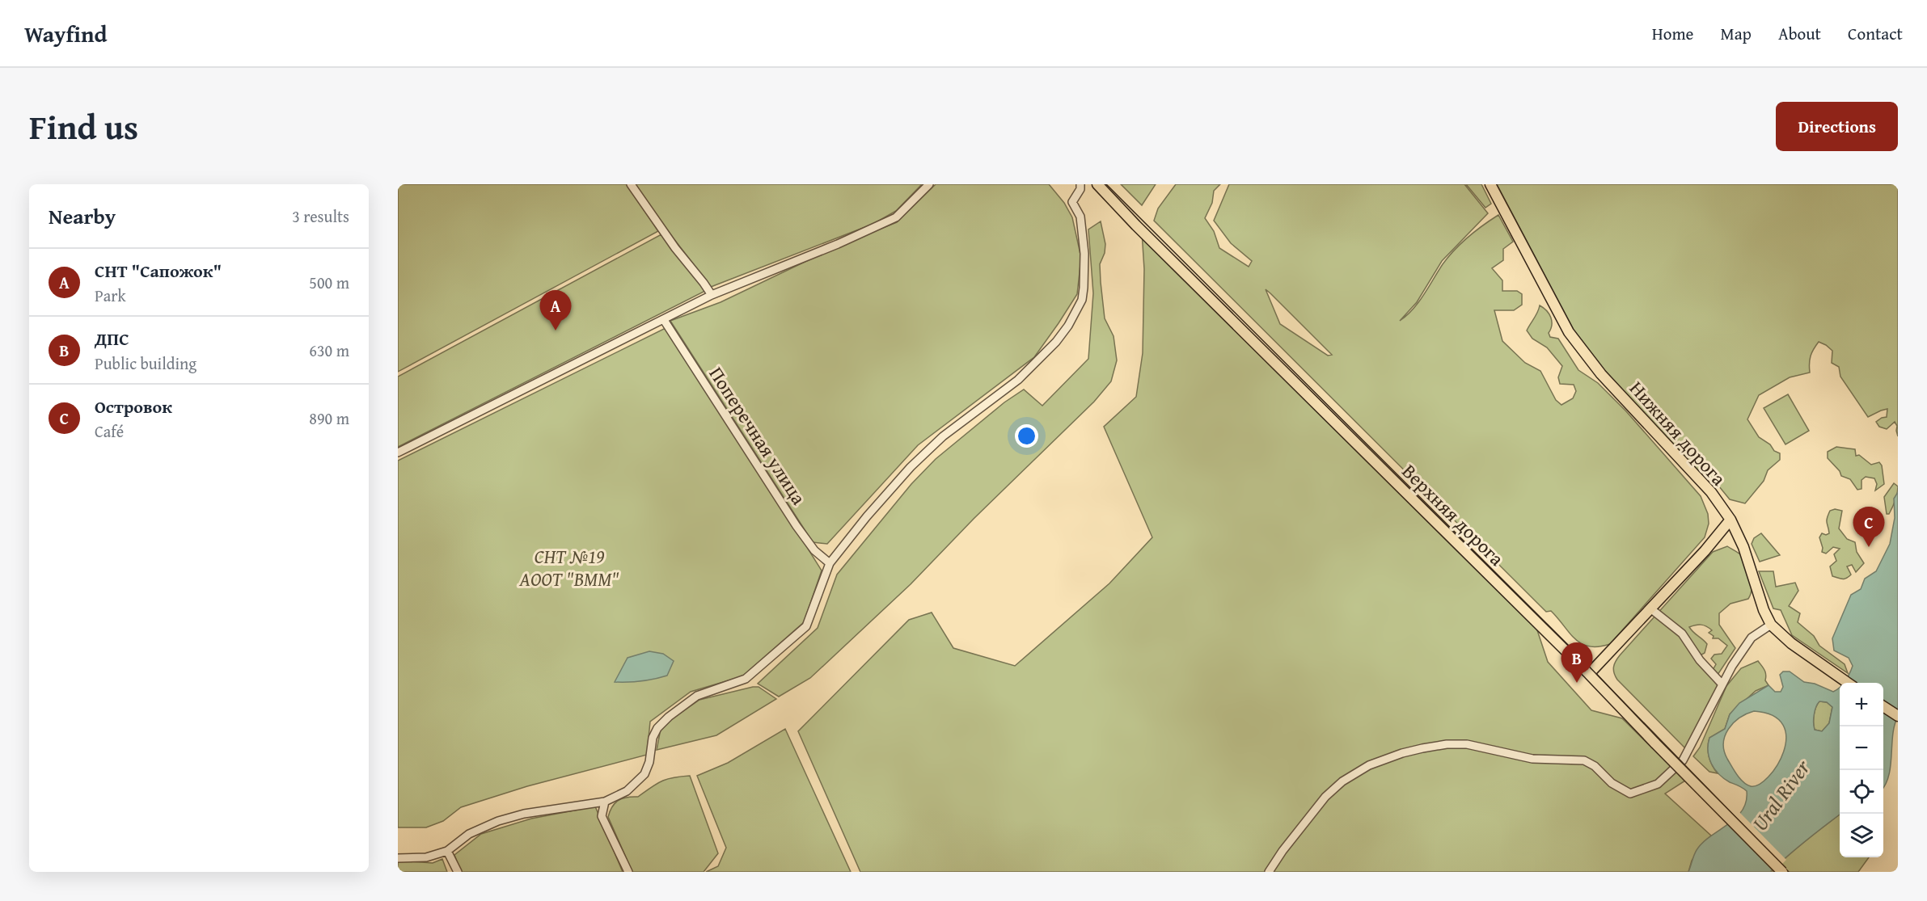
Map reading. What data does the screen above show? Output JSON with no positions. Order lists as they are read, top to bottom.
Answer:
{
  "streets": {
    "main road": ["Нижняя дорога", "Верхняя дорога"],
    "street": ["Поперечная улица"]
  },
  "water": ["Ural River"],
  "parks": ["СНТ №19 АООТ \"ВММ\""],
  "page": {
    "header": "Wayfind",
    "nav": [
      "Home",
      "Map",
      "About",
      "Contact"
    ],
    "title": "Find us",
    "buttons": "Directions",
    "heading": ["Nearby", "3 results"],
    "list": [
      {
        "mark": "A",
        "name": "СНТ \"Сапожок\"",
        "note": "Park",
        "value": "500 m"
      },
      {
        "mark": "B",
        "name": "ДПС",
        "note": "Public building",
        "value": "630 m"
      },
      {
        "mark": "C",
        "name": "Островок",
        "note": "Café",
        "value": "890 m"
      }
    ],
    "pins": ["A", "C", "B"],
    "map_buttons": ["+", "−"]
  }
}
